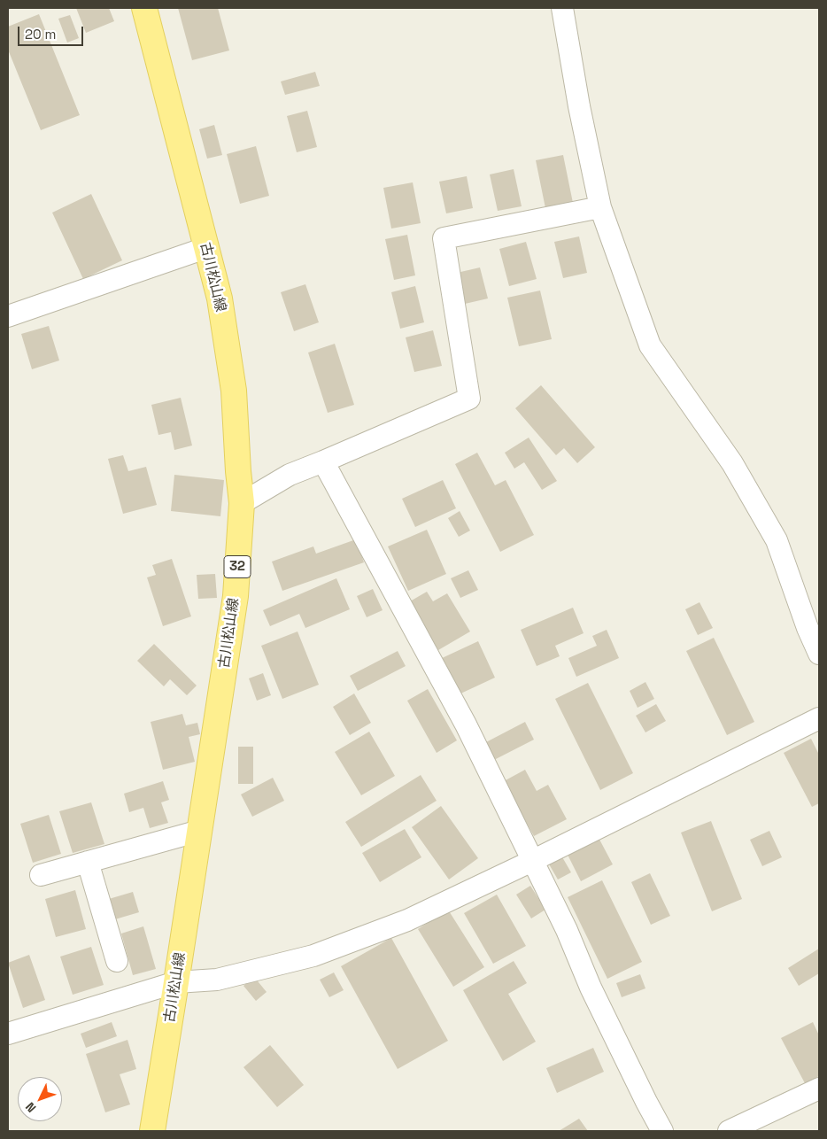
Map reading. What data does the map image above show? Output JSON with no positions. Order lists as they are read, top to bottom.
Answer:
{
  "streets": {
    "main road": ["古川松山線", "32"]
  },
  "scale_bar": "20 m",
  "north": "bottom left"
}
